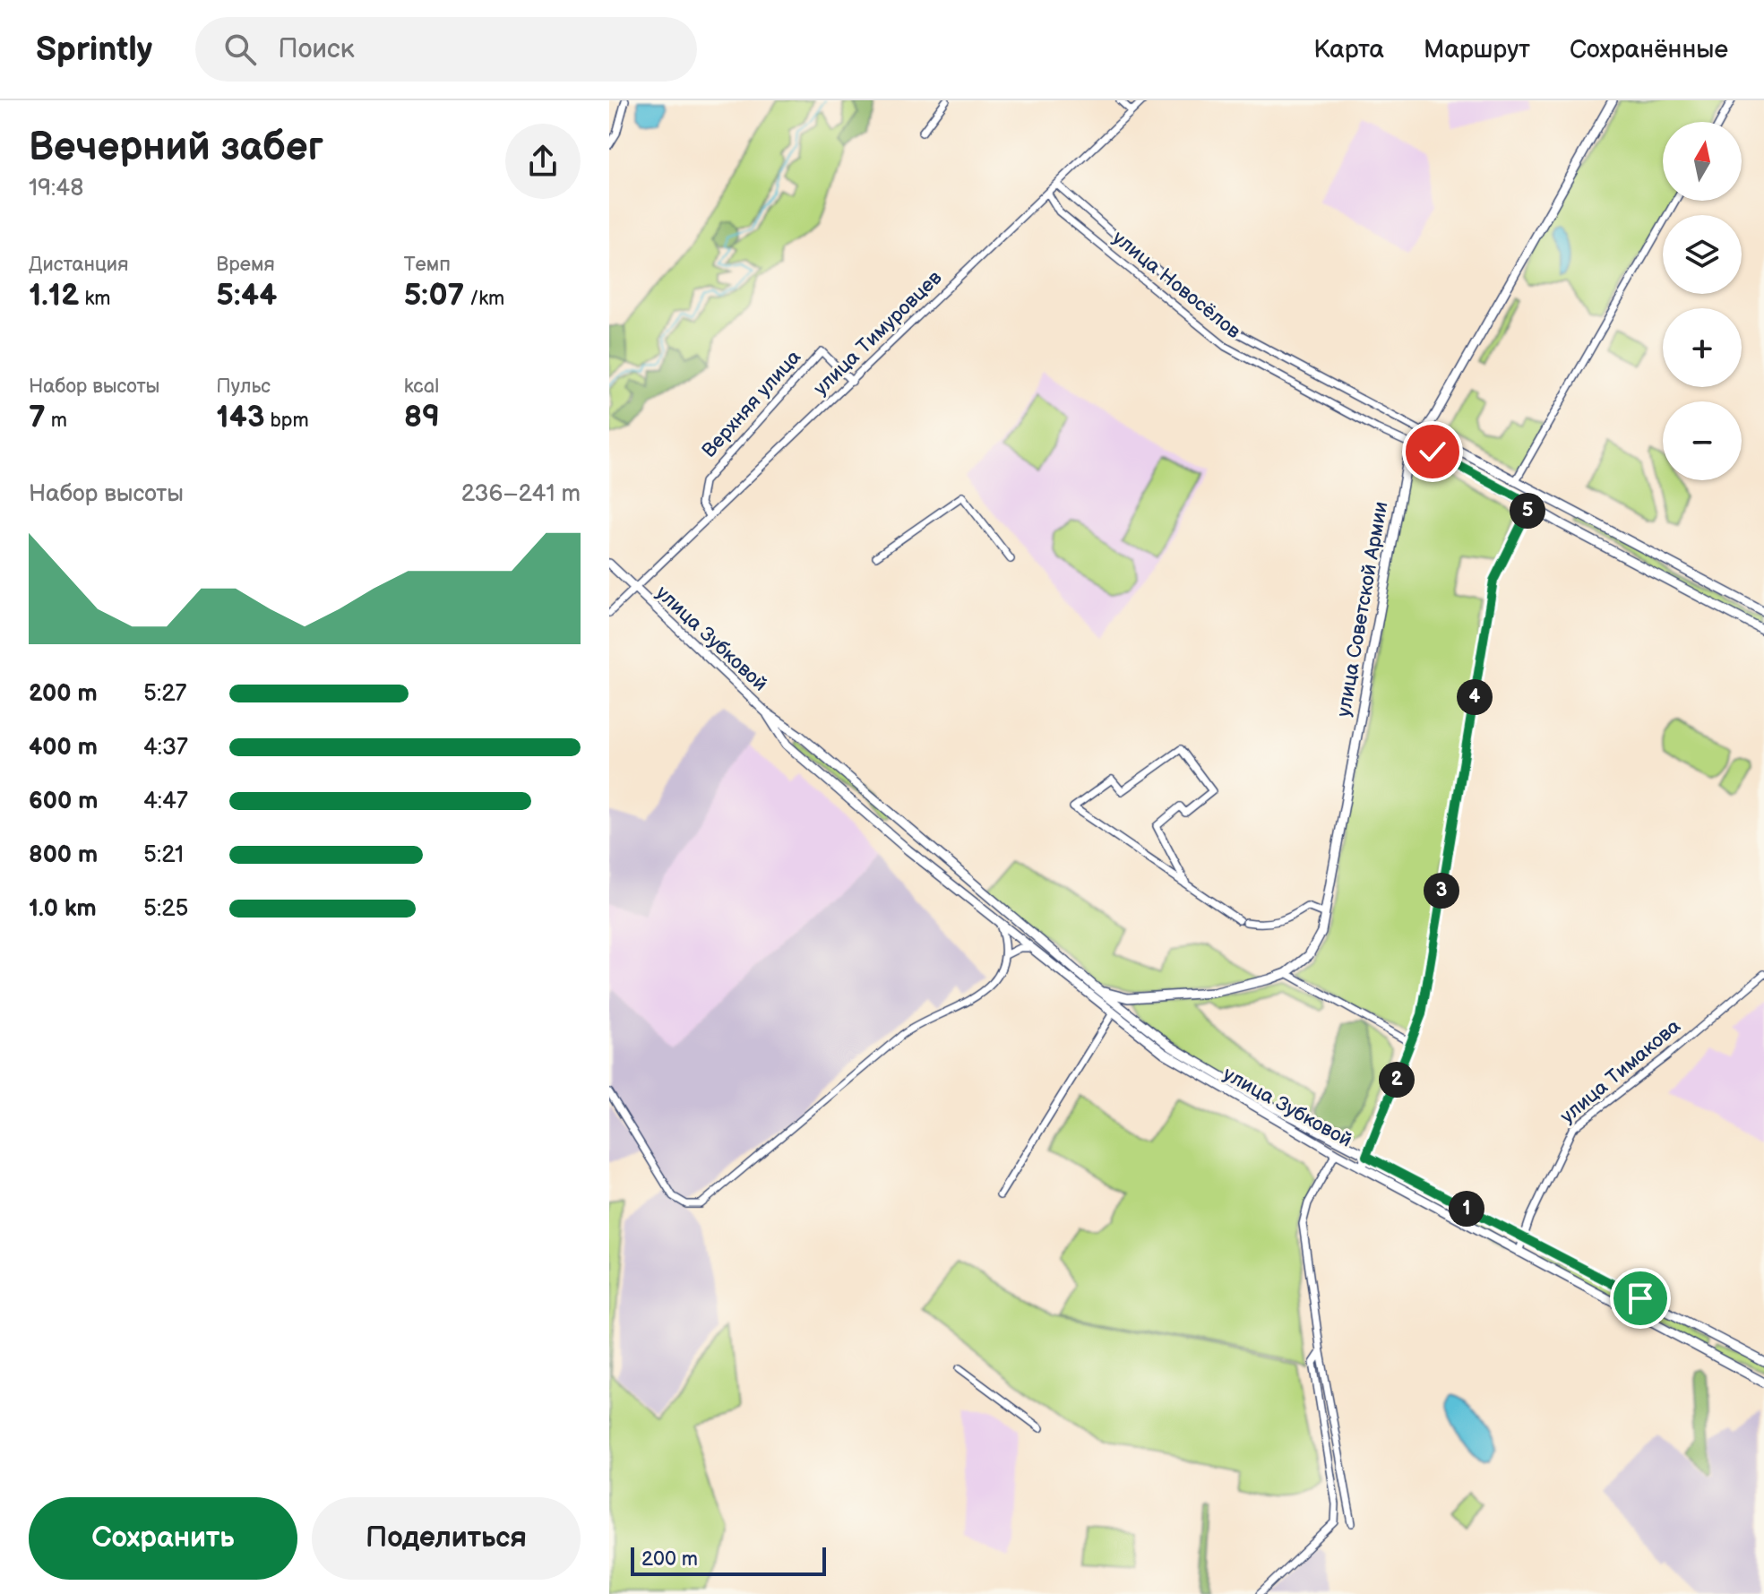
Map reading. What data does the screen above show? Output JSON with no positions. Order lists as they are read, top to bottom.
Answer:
{
  "streets": {
    "main road": ["улица Новосёлов", "улица Советской Армии", "улица Зубковой"],
    "street": ["улица Тимуровцев", "Верхняя улица", "улица Тимакова"]
  },
  "crossings": [
    ["улица Новосёлов", "улица Тимуровцев"],
    ["улица Новосёлов", "улица Советской Армии"],
    ["улица Тимуровцев", "Верхняя улица"],
    ["улица Тимуровцев", "улица Зубковой"],
    ["улица Советской Армии", "улица Зубковой"],
    ["улица Зубковой", "улица Тимакова"]
  ],
  "scale_bar": "200 m",
  "north": "top",
  "page": {
    "header": "Sprintly",
    "search": "Поиск",
    "nav": ["Карта", "Маршрут", "Сохранённые"],
    "heading": ["Вечерний забег", "19:48"],
    "map_buttons": ["+", "−"],
    "stats": [
      ["Дистанция", "1.12 km"],
      ["Время", "5:44"],
      ["Темп", "5:07 /km"],
      ["Набор высоты", "7 m"],
      ["Пульс", "143 bpm"],
      ["kcal", "89"]
    ],
    "chart": ["Набор высоты", "236–241 m"],
    "pins": [
      "5",
      "4",
      "3",
      "2",
      "1"
    ],
    "list": [
      {
        "name": "200 m",
        "note": "5:27"
      },
      {
        "name": "400 m",
        "note": "4:37"
      },
      {
        "name": "600 m",
        "note": "4:47"
      },
      {
        "name": "800 m",
        "note": "5:21"
      },
      {
        "name": "1.0 km",
        "note": "5:25"
      }
    ],
    "buttons": ["Сохранить", "Поделиться"],
    "scale": "200 m"
  }
}
